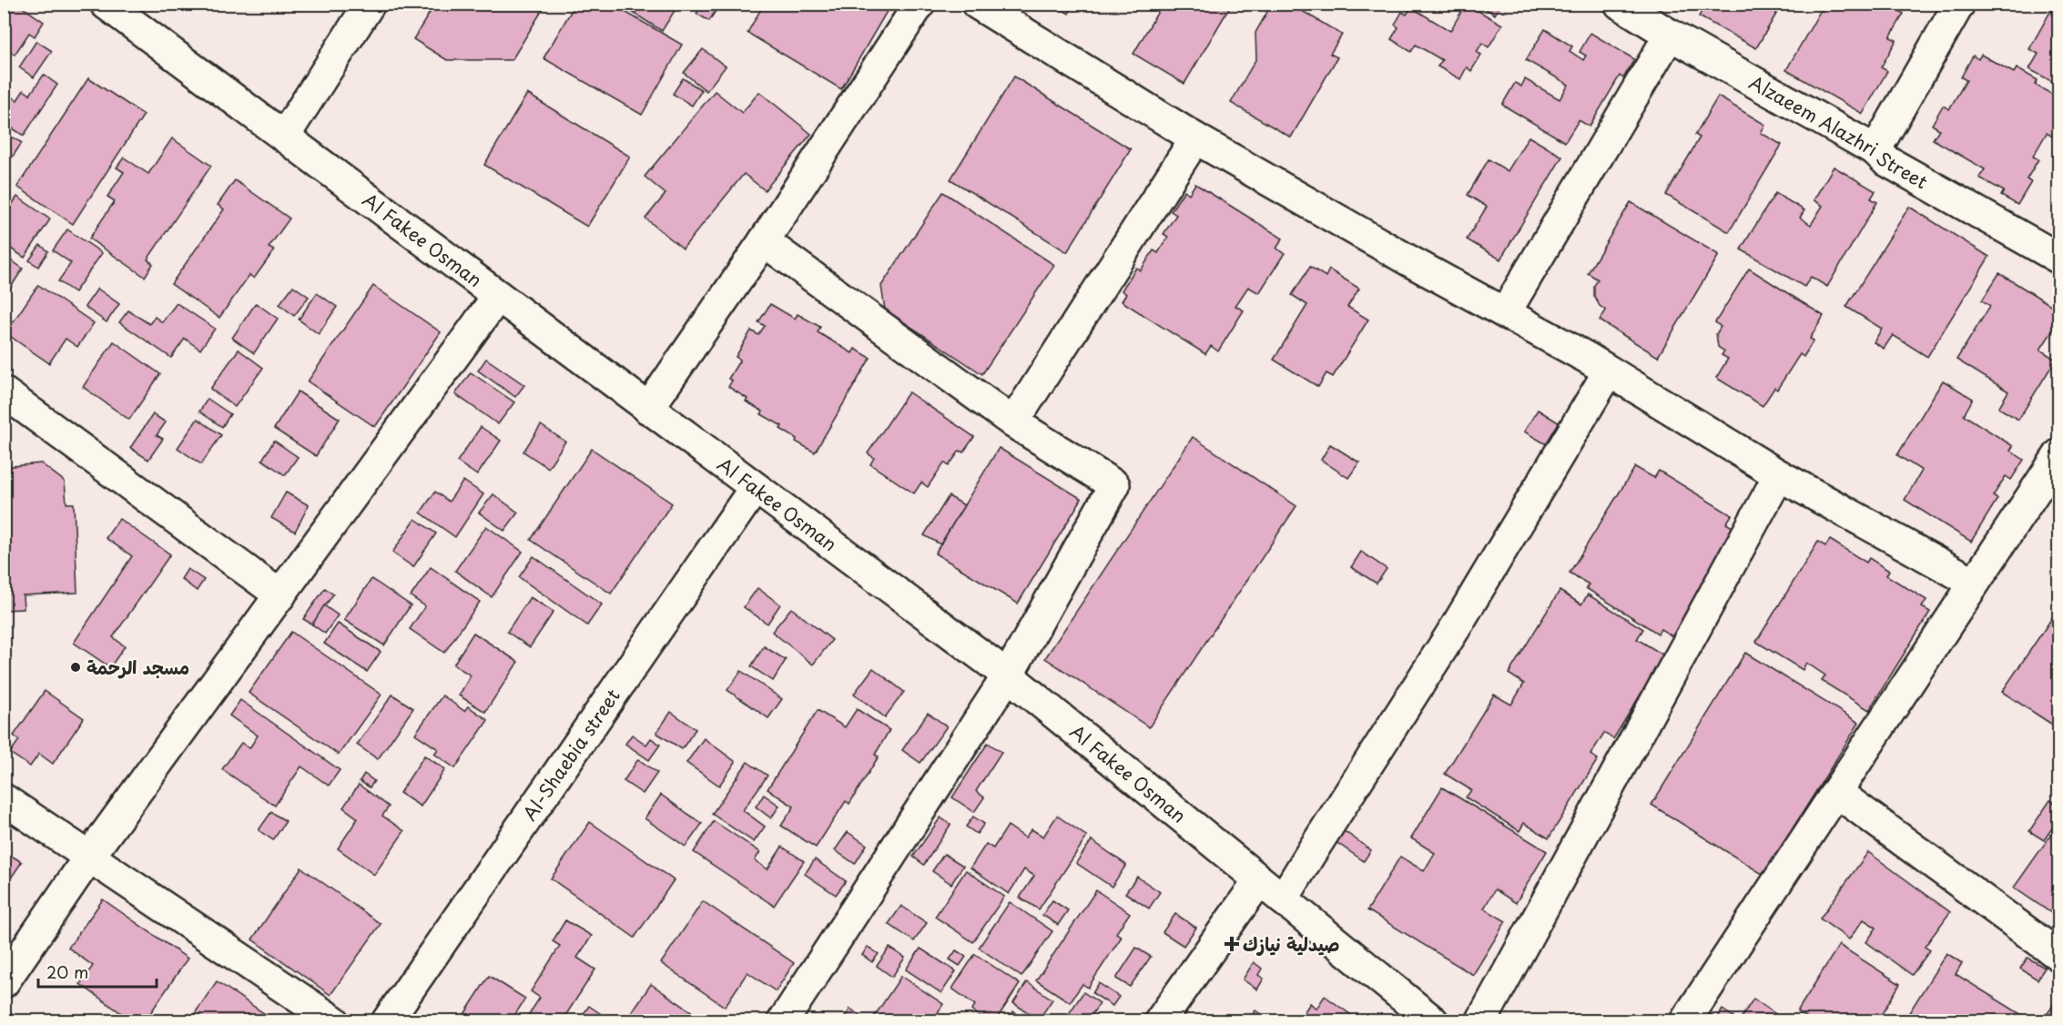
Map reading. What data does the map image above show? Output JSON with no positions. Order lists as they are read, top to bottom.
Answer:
{
  "streets": {
    "street": ["Alzaeem Alazhri Street", "Al Fakee Osman", "Al-Shaebia street"]
  },
  "crossings": [
    ["Al Fakee Osman", "Al-Shaebia street"]
  ],
  "places": {
    "other": ["مسجد الرحمة"],
    "health": ["صيدلية نيازك"]
  },
  "scale_bar": "20 m"
}
